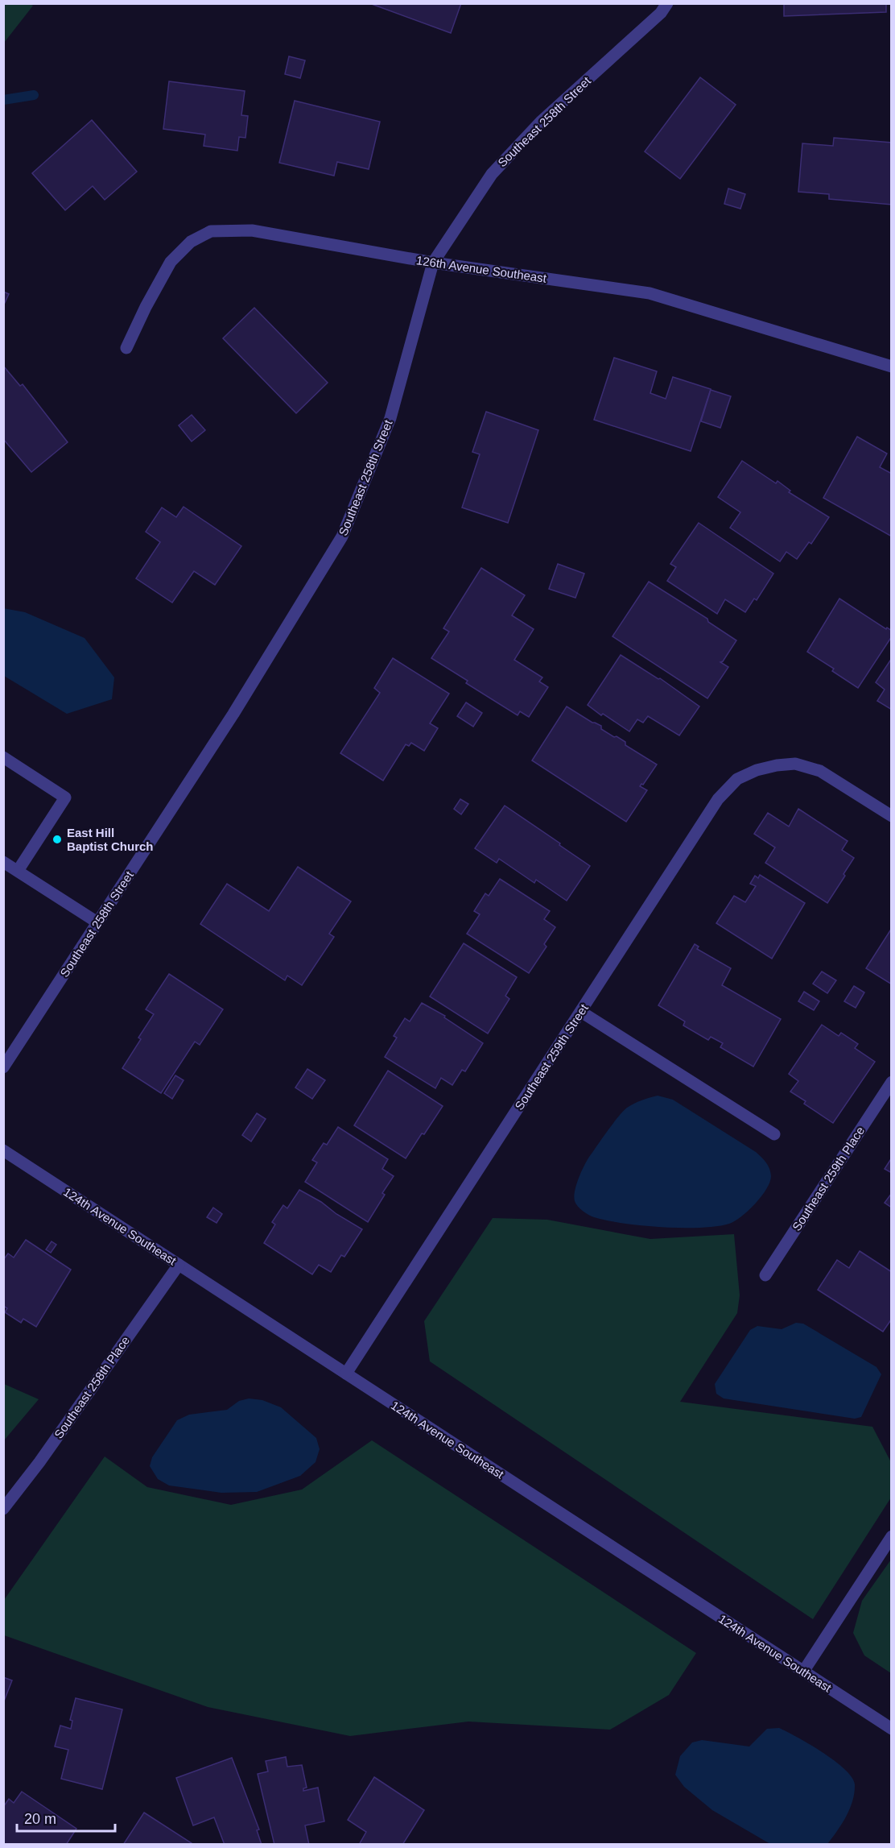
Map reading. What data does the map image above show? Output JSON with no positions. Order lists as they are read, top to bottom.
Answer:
{
  "streets": {
    "street": [
      "Southeast 258th Street",
      "126th Avenue Southeast",
      "Southeast 259th Street",
      "Southeast 259th Place",
      "124th Avenue Southeast",
      "Southeast 258th Place"
    ]
  },
  "crossings": [
    ["Southeast 258th Street", "126th Avenue Southeast"],
    ["Southeast 259th Street", "124th Avenue Southeast"],
    ["124th Avenue Southeast", "Southeast 258th Place"]
  ],
  "places": ["East Hill Baptist Church"],
  "scale_bar": "20 m"
}
